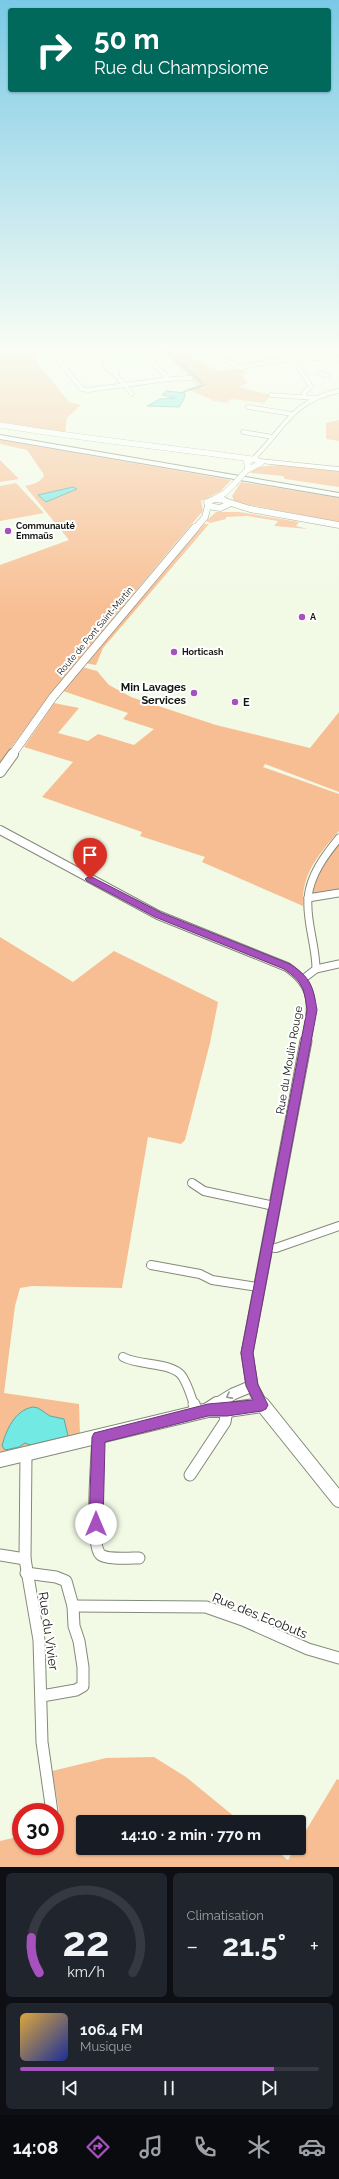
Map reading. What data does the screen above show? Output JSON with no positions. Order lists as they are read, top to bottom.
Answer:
{
  "streets": {
    "main road": ["Route de Pont Saint-Martin"],
    "street": ["Rue du Moulin Rouge", "Rue des Ecobuts", "Rue du Vivier"]
  },
  "places": [
    "Communauté Emmaüs",
    "A",
    "Horticash",
    "Min Lavages Services",
    "E"
  ],
  "page": {
    "turn": ["50 m", "Rue du Champsiome"],
    "limit": "30",
    "trip": "14:10 · 2 min · 770 m",
    "tile": "Climatisation",
    "heat": ["−", "21.5°", "+"],
    "song": ["106.4 FM", "Musique"],
    "tabs": "14:08",
    "gauge": ["22", "km/h"]
  }
}
